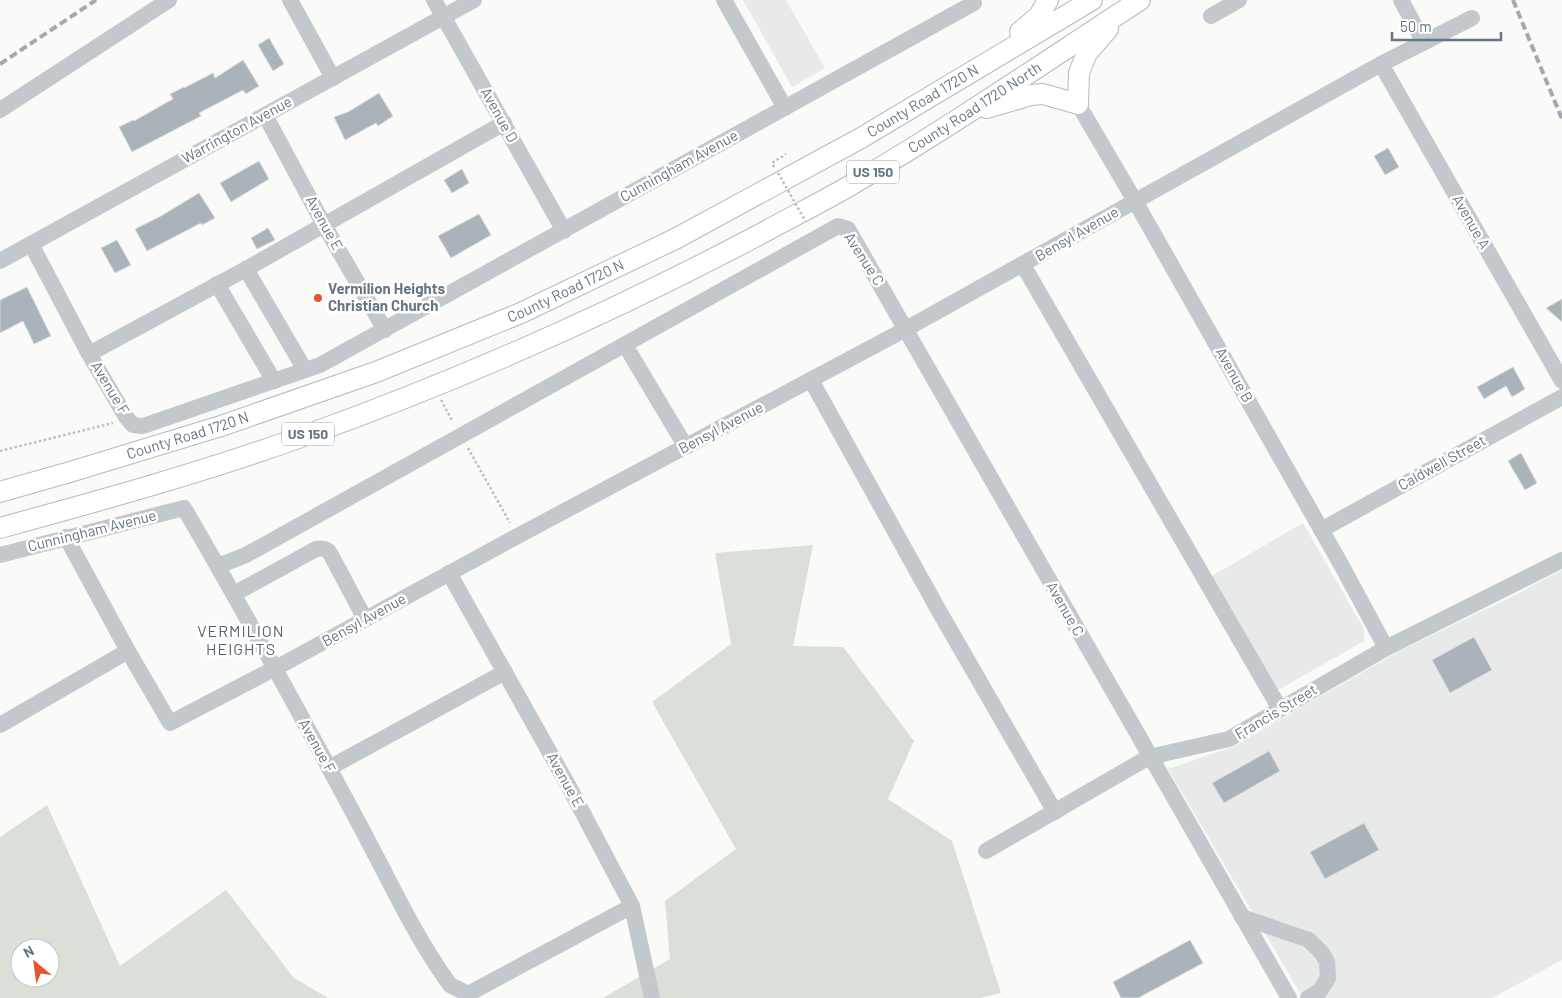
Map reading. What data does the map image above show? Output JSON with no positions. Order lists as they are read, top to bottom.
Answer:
{
  "streets": {
    "main road": ["County Road 1720 N", "County Road 1720 North", "US 150"],
    "street": [
      "Avenue D",
      "Warrington Avenue",
      "Cunningham Avenue",
      "Avenue A",
      "Avenue E",
      "Bensyl Avenue",
      "Avenue C",
      "Avenue B",
      "Avenue F",
      "Caldwell Street",
      "Francis Street"
    ]
  },
  "crossings": [
    ["Avenue D", "Warrington Avenue"],
    ["Avenue D", "Cunningham Avenue"],
    ["Warrington Avenue", "Avenue E"],
    ["Warrington Avenue", "Avenue F"],
    ["Cunningham Avenue", "Avenue E"],
    ["Cunningham Avenue", "Avenue F"],
    ["Avenue A", "Bensyl Avenue"],
    ["Avenue E", "Bensyl Avenue"],
    ["Avenue E", "Avenue F"],
    ["Bensyl Avenue", "Avenue C"],
    ["Bensyl Avenue", "Avenue B"],
    ["Bensyl Avenue", "Avenue F"],
    ["Avenue C", "Francis Street"],
    ["Avenue B", "Caldwell Street"],
    ["Avenue B", "Francis Street"]
  ],
  "districts": ["VERMILION HEIGHTS"],
  "places": ["Vermilion Heights Christian Church"],
  "scale_bar": "50 m",
  "north": "top left"
}
